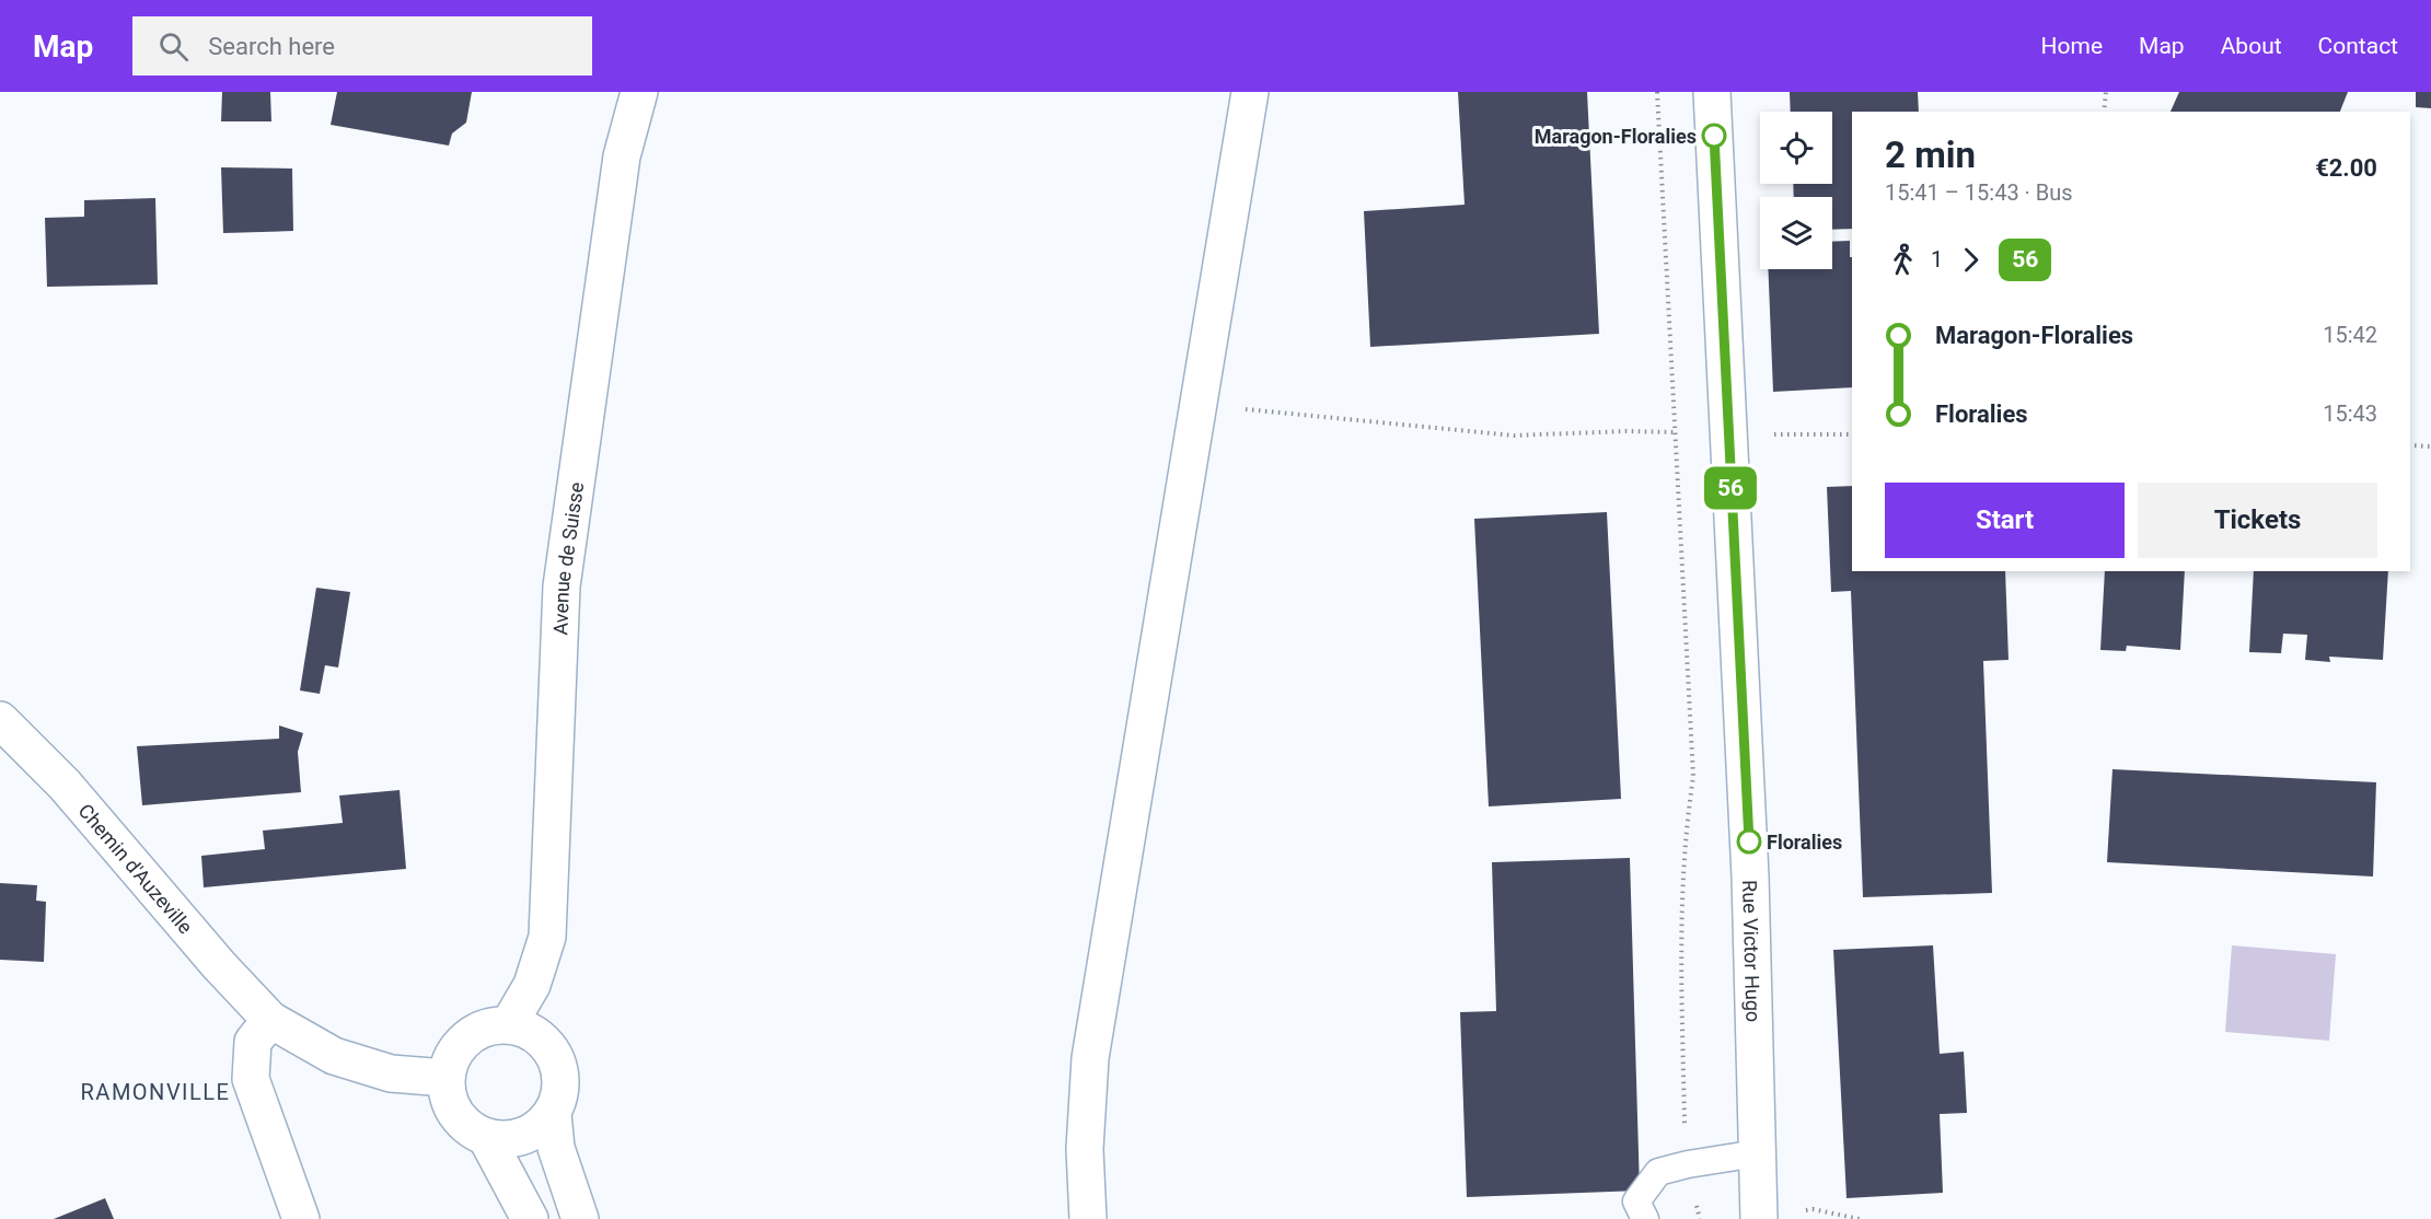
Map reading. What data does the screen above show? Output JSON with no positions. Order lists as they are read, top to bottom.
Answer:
{
  "streets": {
    "street": ["Avenue de Suisse", "Chemin d'Auzeville", "Rue Victor Hugo"]
  },
  "crossings": [
    ["Avenue de Suisse", "Chemin d'Auzeville"]
  ],
  "districts": ["RAMONVILLE"],
  "places": ["Maragon-Floralies", "Floralies"],
  "lines": ["bus line 56"],
  "page": {
    "header": "Map",
    "search": "Search here",
    "nav": [
      "Home",
      "Map",
      "About",
      "Contact"
    ],
    "on_map": "56",
    "heading": ["2 min", "15:41 – 15:43 · Bus", "€2.00"],
    "legs": ["1", "56"],
    "list": [
      {
        "name": "Maragon-Floralies",
        "value": "15:42"
      },
      {
        "name": "Floralies",
        "value": "15:43"
      }
    ],
    "buttons": ["Start", "Tickets"]
  }
}
